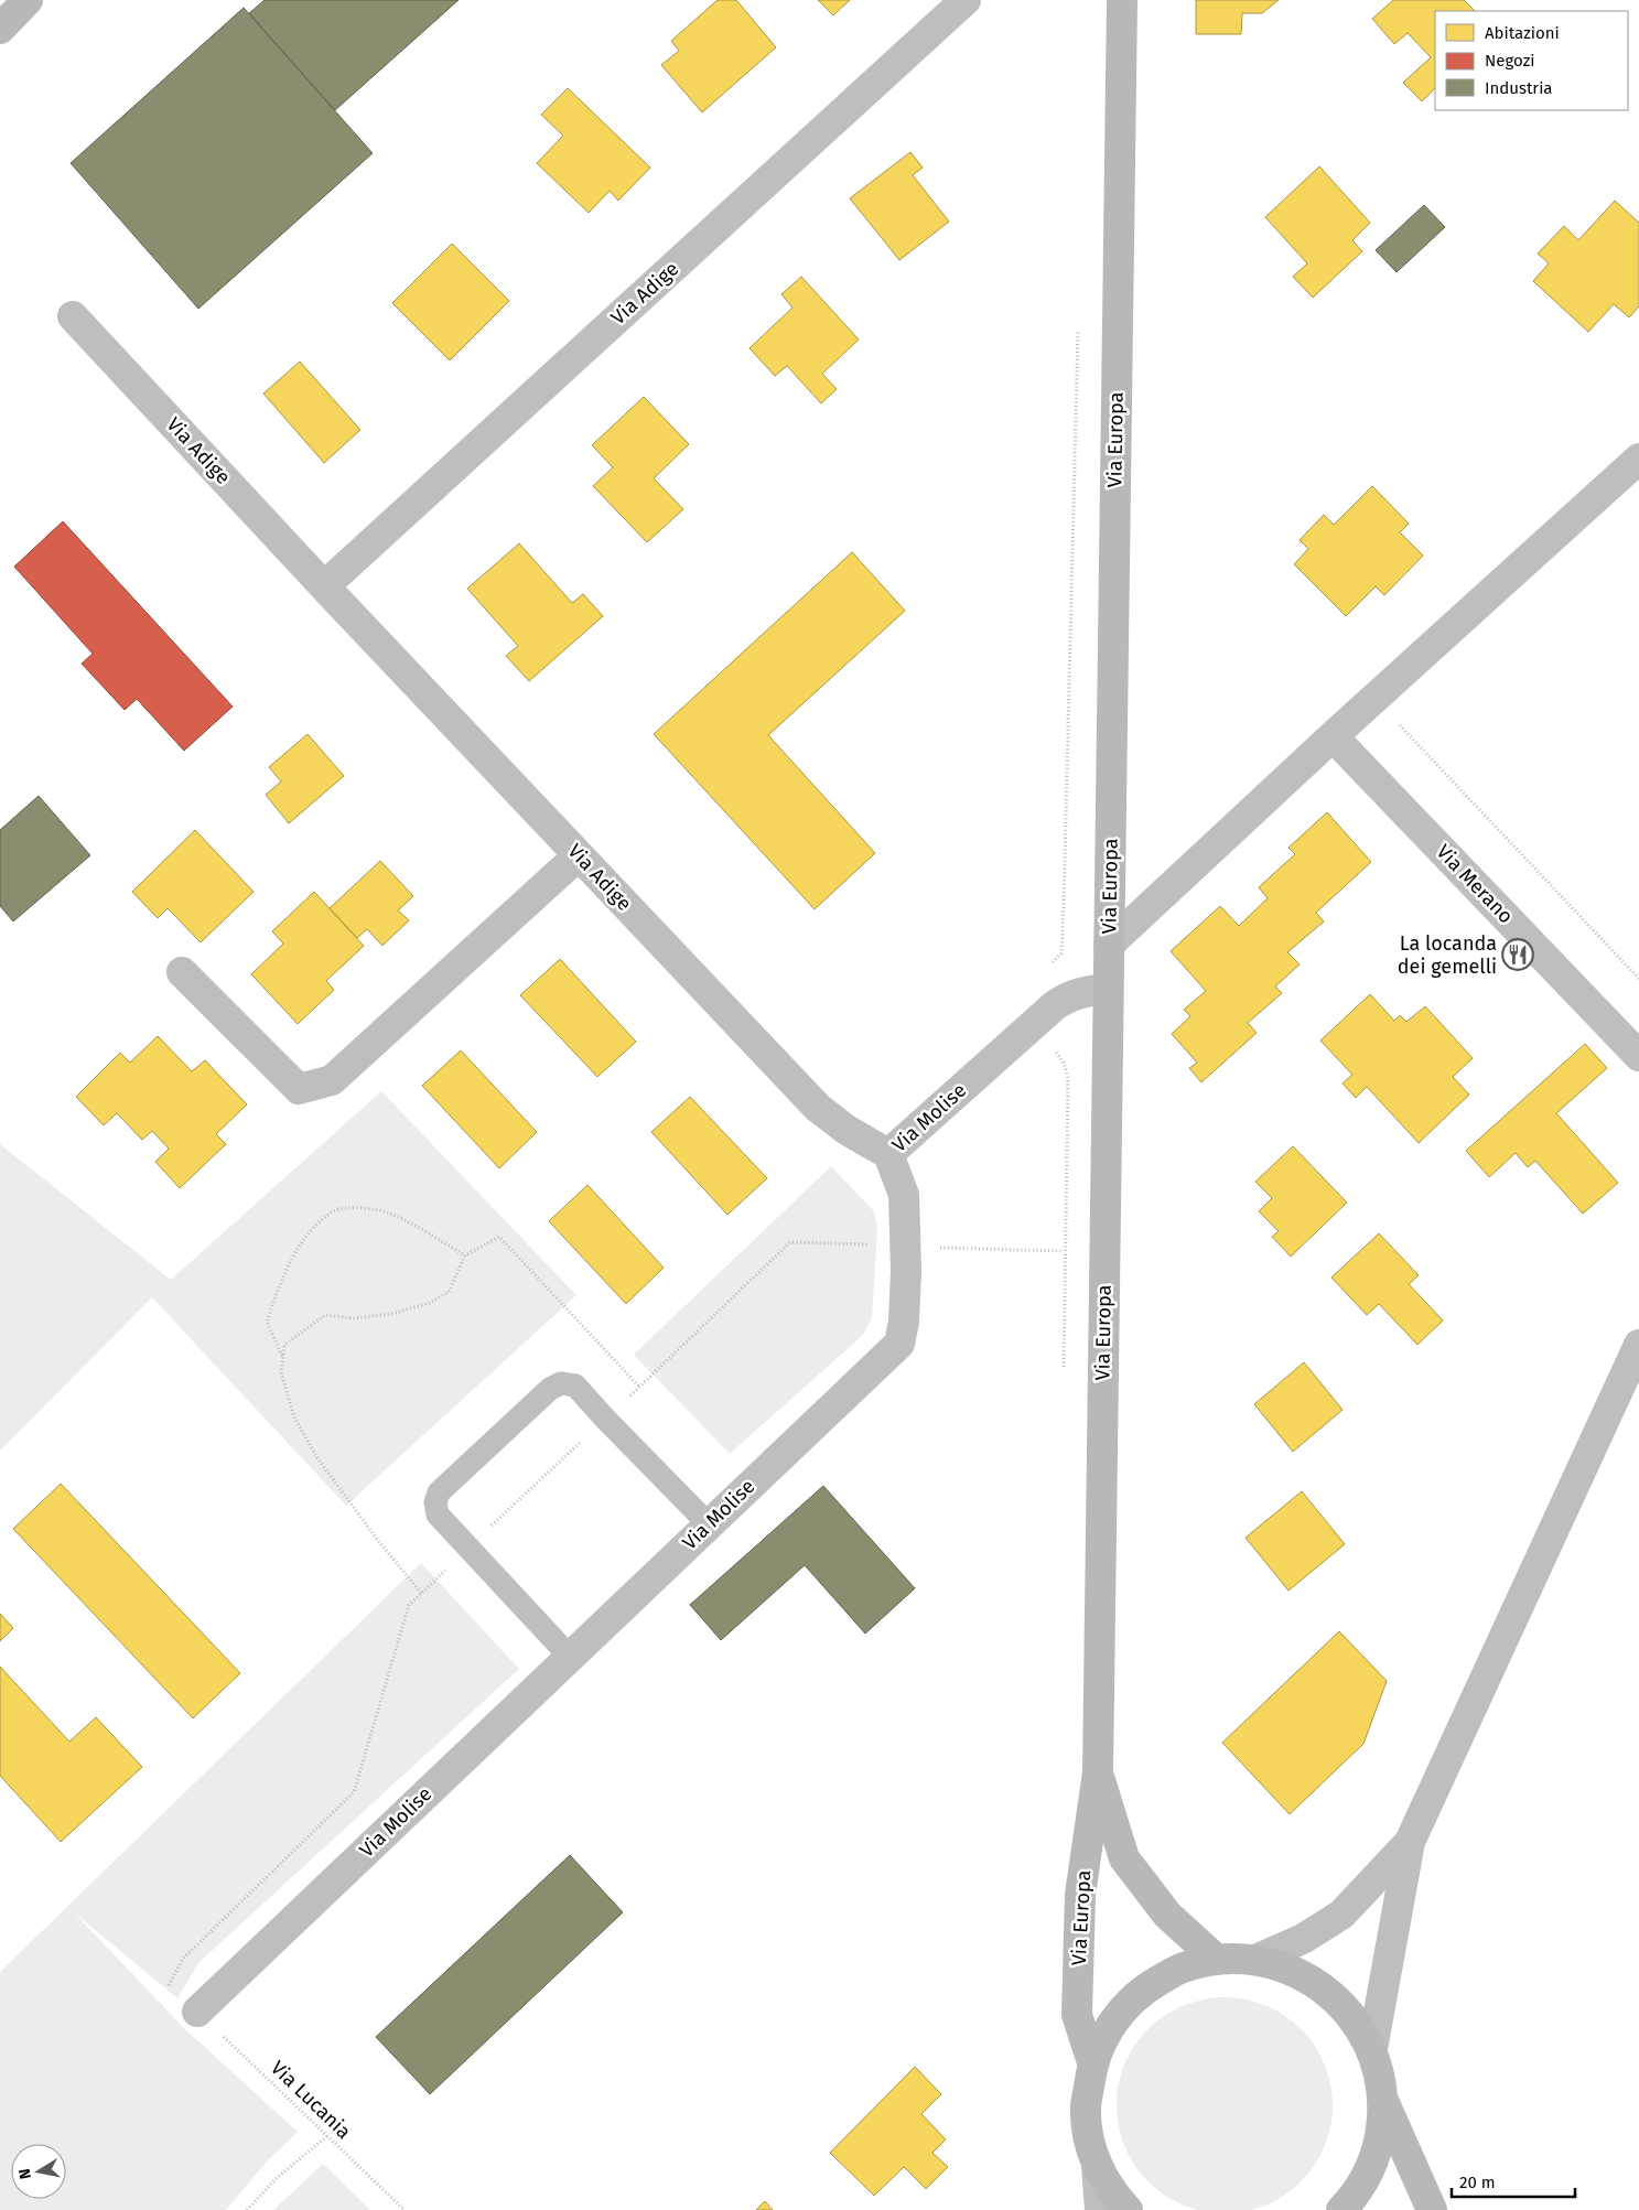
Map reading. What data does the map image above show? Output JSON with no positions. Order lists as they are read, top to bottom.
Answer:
{
  "streets": {
    "street": [
      "Via Adige",
      "Via Europa",
      "Via Merano",
      "Via Molise"
    ],
    "path": ["Via Lucania"]
  },
  "crossings": [
    ["Via Adige", "Via Molise"],
    ["Via Europa", "Via Molise"],
    ["Via Molise", "Via Lucania"]
  ],
  "places": {
    "restaurant": ["La locanda dei gemelli"]
  },
  "legend": ["Abitazioni", "Negozi", "Industria"],
  "scale_bar": "20 m",
  "north": "left"
}
